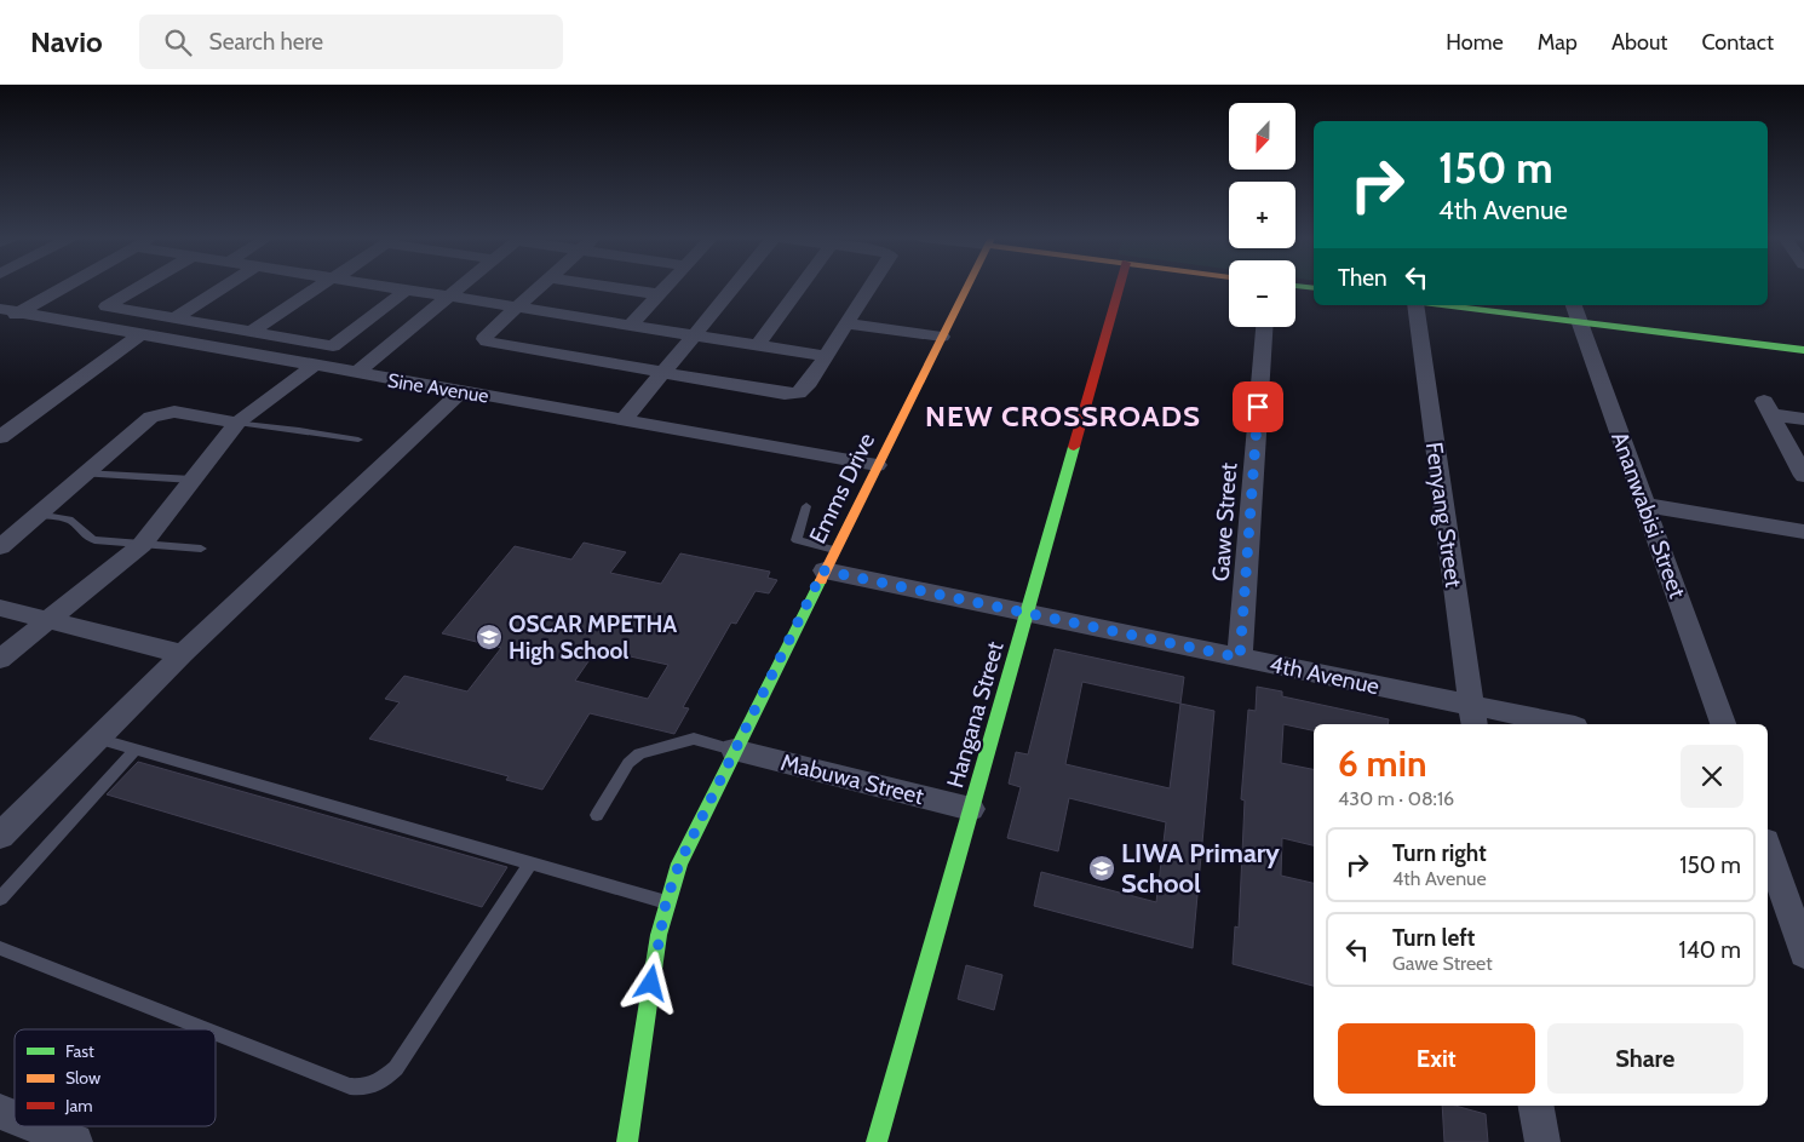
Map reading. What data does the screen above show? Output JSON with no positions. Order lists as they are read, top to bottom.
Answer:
{
  "streets": {
    "street": [
      "Sine Avenue",
      "Emms Drive",
      "Fenyang Street",
      "Ananwabisi Street",
      "Gawe Street",
      "4th Avenue",
      "Hangana Street",
      "Mabuwa Street"
    ]
  },
  "crossings": [
    ["Sine Avenue", "Emms Drive"],
    ["Emms Drive", "4th Avenue"],
    ["Emms Drive", "Mabuwa Street"],
    ["Fenyang Street", "4th Avenue"],
    ["Gawe Street", "4th Avenue"],
    ["4th Avenue", "Hangana Street"],
    ["Hangana Street", "Mabuwa Street"]
  ],
  "districts": ["NEW CROSSROADS"],
  "places": {
    "school or university": ["OSCAR MPETHA High School", "LIWA Primary School"]
  },
  "legend": ["Fast", "Slow", "Jam"],
  "north": "bottom",
  "page": {
    "header": "Navio",
    "search": "Search here",
    "nav": [
      "Home",
      "Map",
      "About",
      "Contact"
    ],
    "map_buttons": ["+", "−"],
    "turn": ["150 m", "4th Avenue"],
    "then": "Then",
    "heading": ["6 min", "430 m · 08:16"],
    "list": [
      {
        "name": "Turn right",
        "note": "4th Avenue",
        "value": "150 m"
      },
      {
        "name": "Turn left",
        "note": "Gawe Street",
        "value": "140 m"
      }
    ],
    "buttons": ["Exit", "Share"]
  }
}
